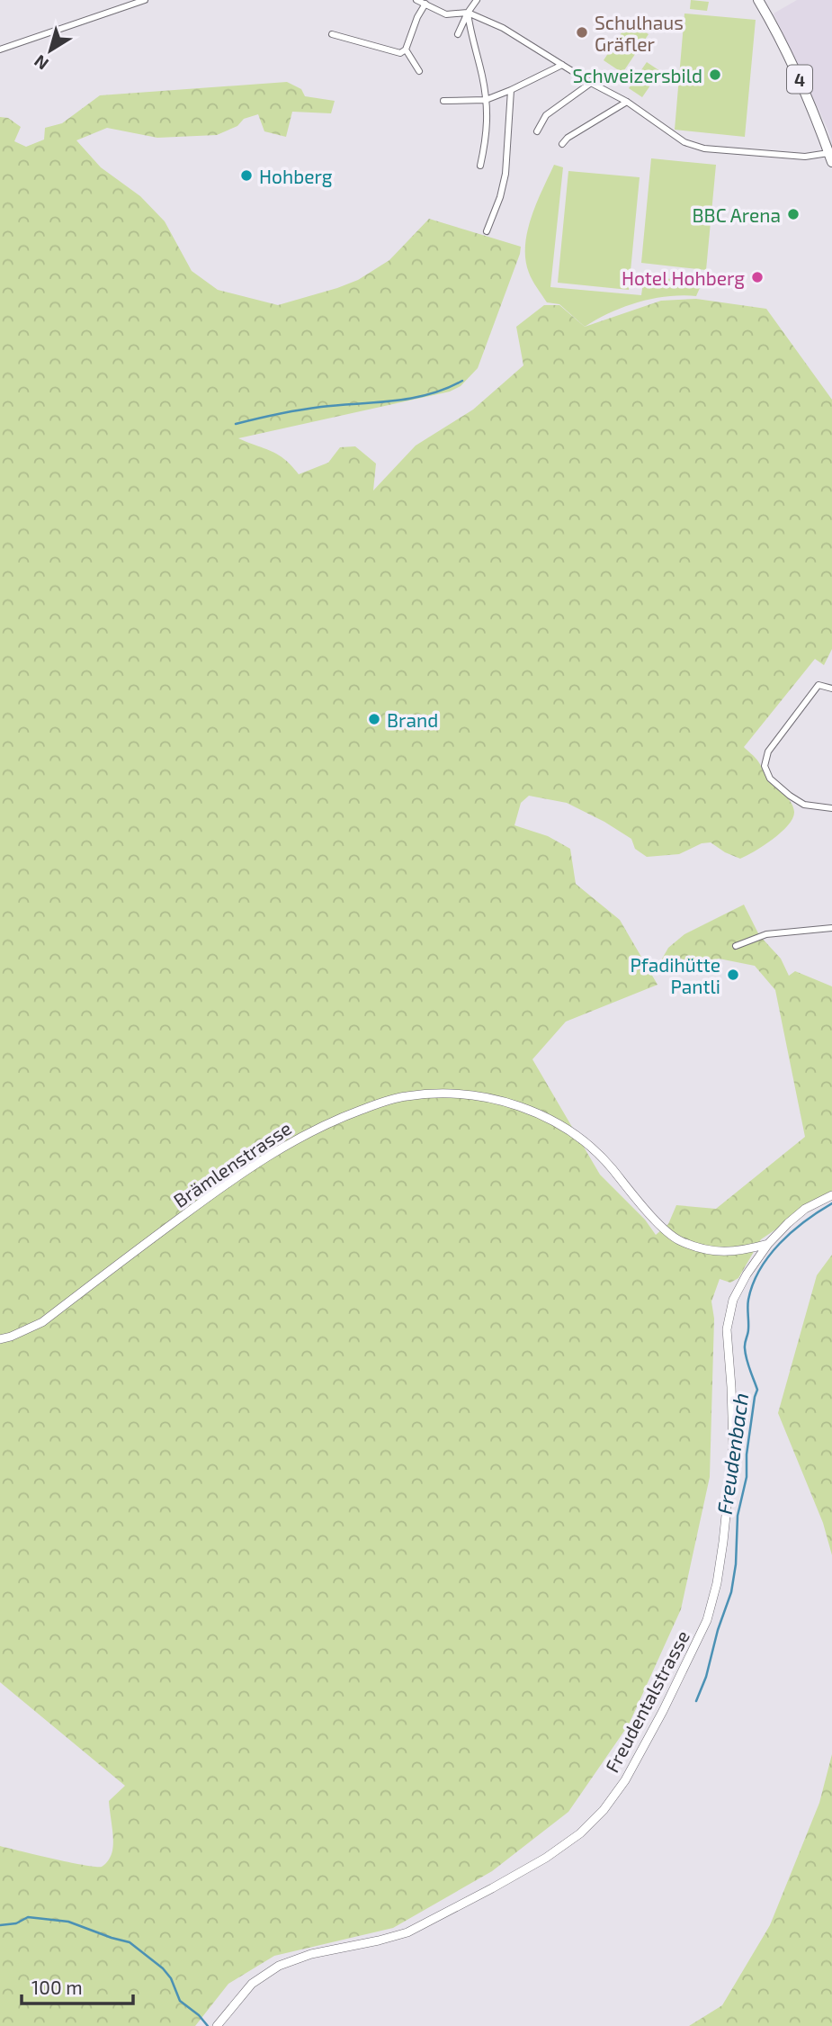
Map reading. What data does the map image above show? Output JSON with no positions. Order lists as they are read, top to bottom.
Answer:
{
  "streets": {
    "main road": ["4"],
    "street": ["Brämlenstrasse", "Freudentalstrasse"]
  },
  "crossings": [
    ["Brämlenstrasse", "Freudentalstrasse"]
  ],
  "water": ["Freudenbach"],
  "places": [
    "Schulhaus Gräfler",
    "Schweizersbild",
    "Hohberg",
    "BBC Arena",
    "Hotel Hohberg",
    "Brand",
    "Pfadihütte Pantli"
  ],
  "scale_bar": "100 m",
  "north": "bottom left"
}
